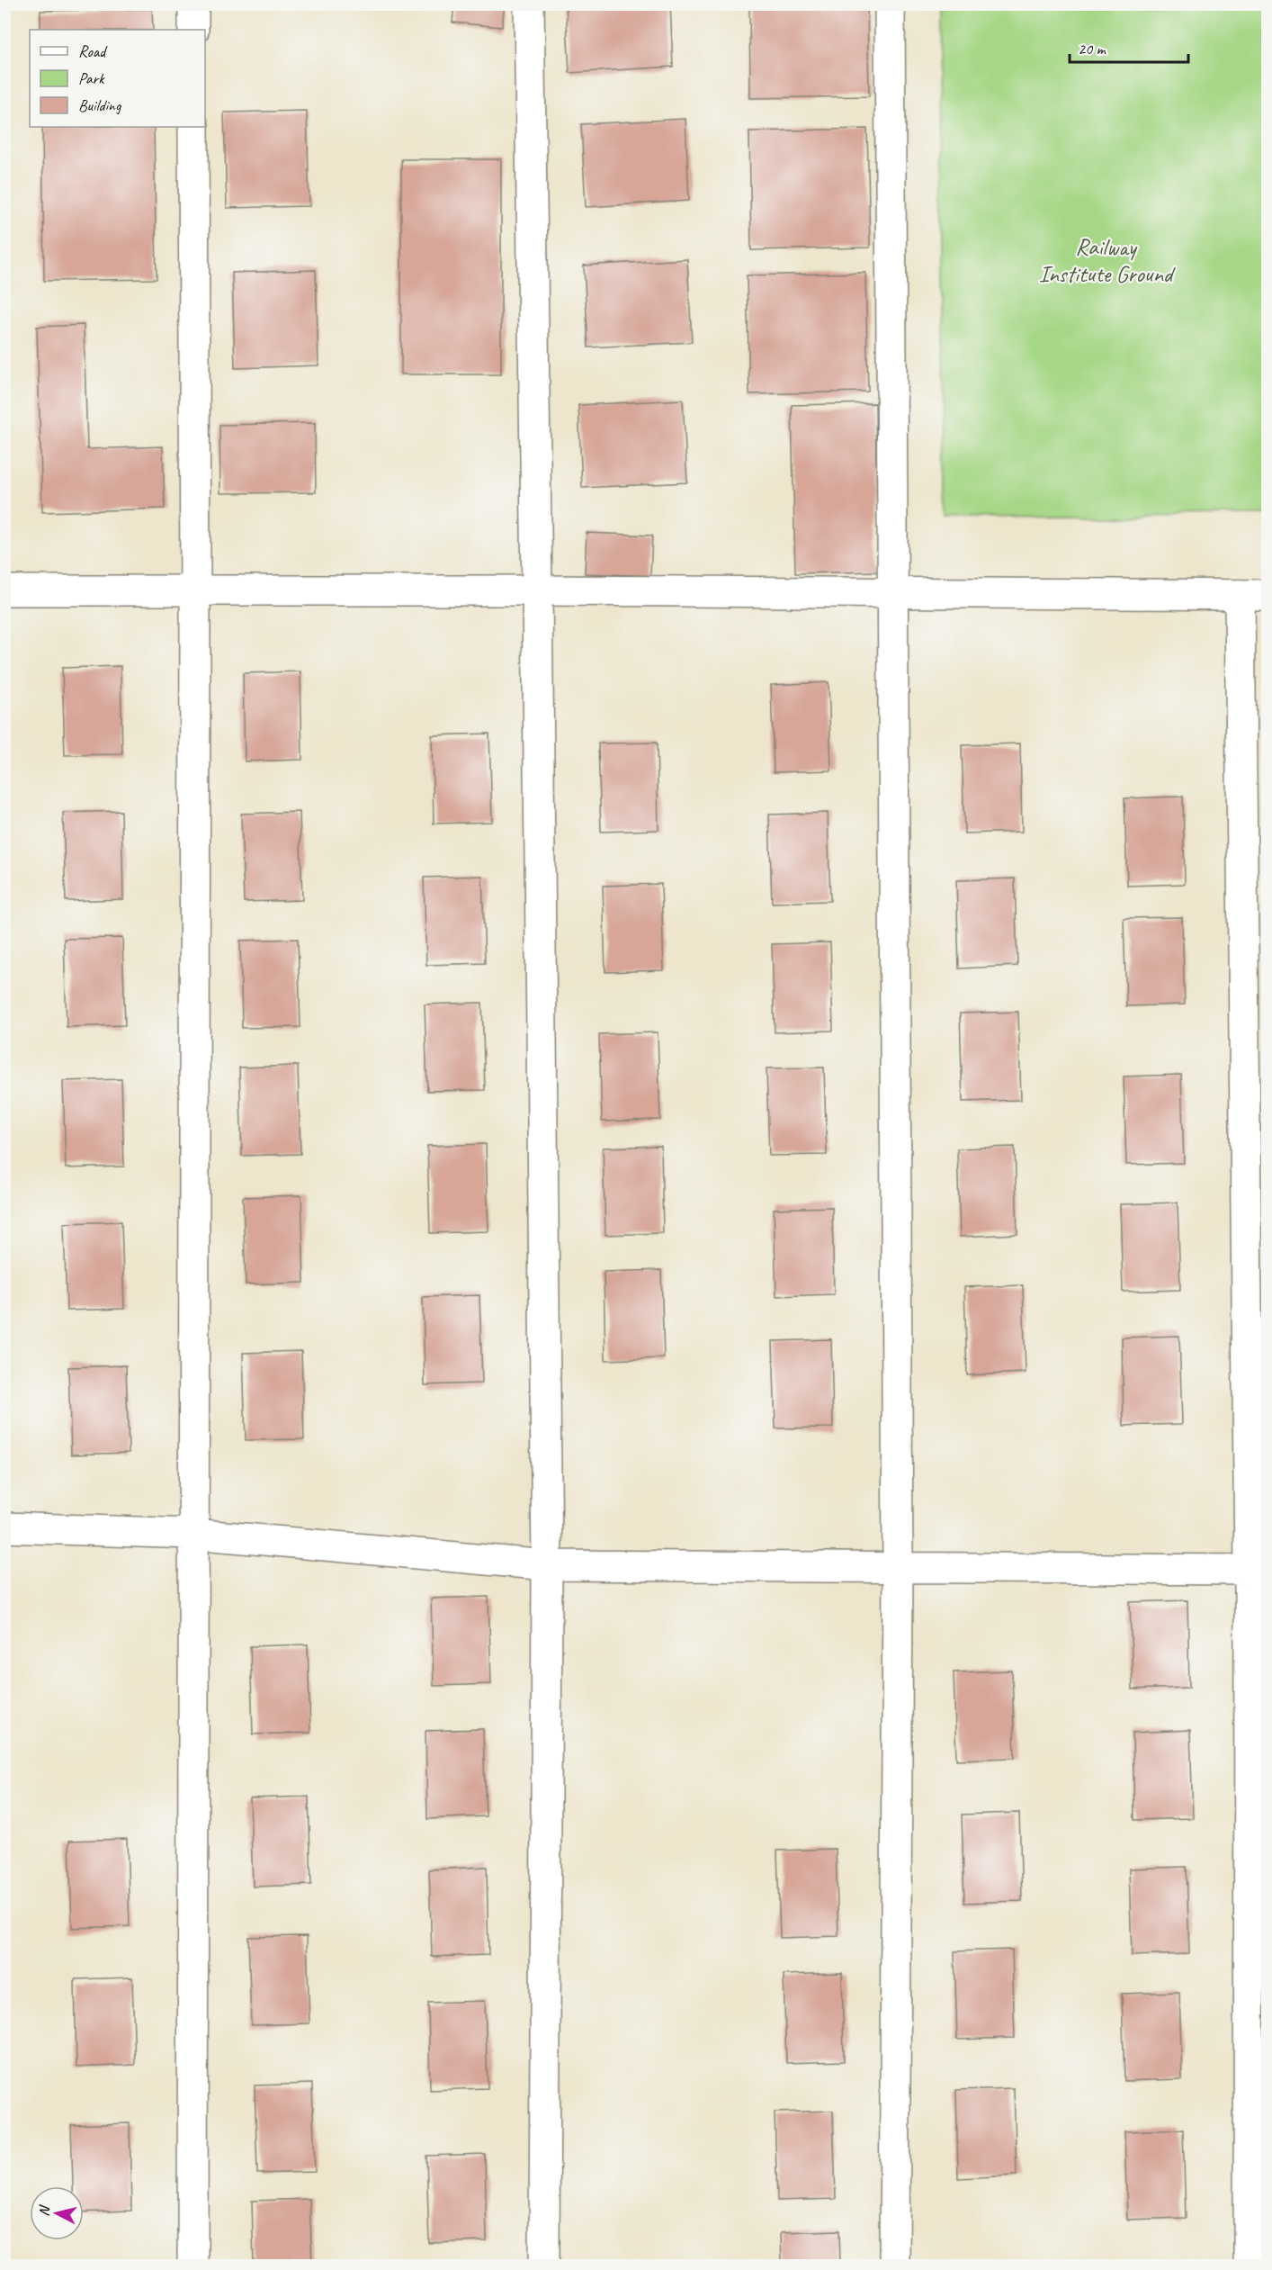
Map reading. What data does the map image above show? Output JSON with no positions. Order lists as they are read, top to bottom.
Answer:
{
  "parks": ["Railway Institute Ground"],
  "legend": ["Road", "Park", "Building"],
  "scale_bar": "20 m",
  "north": "left"
}
